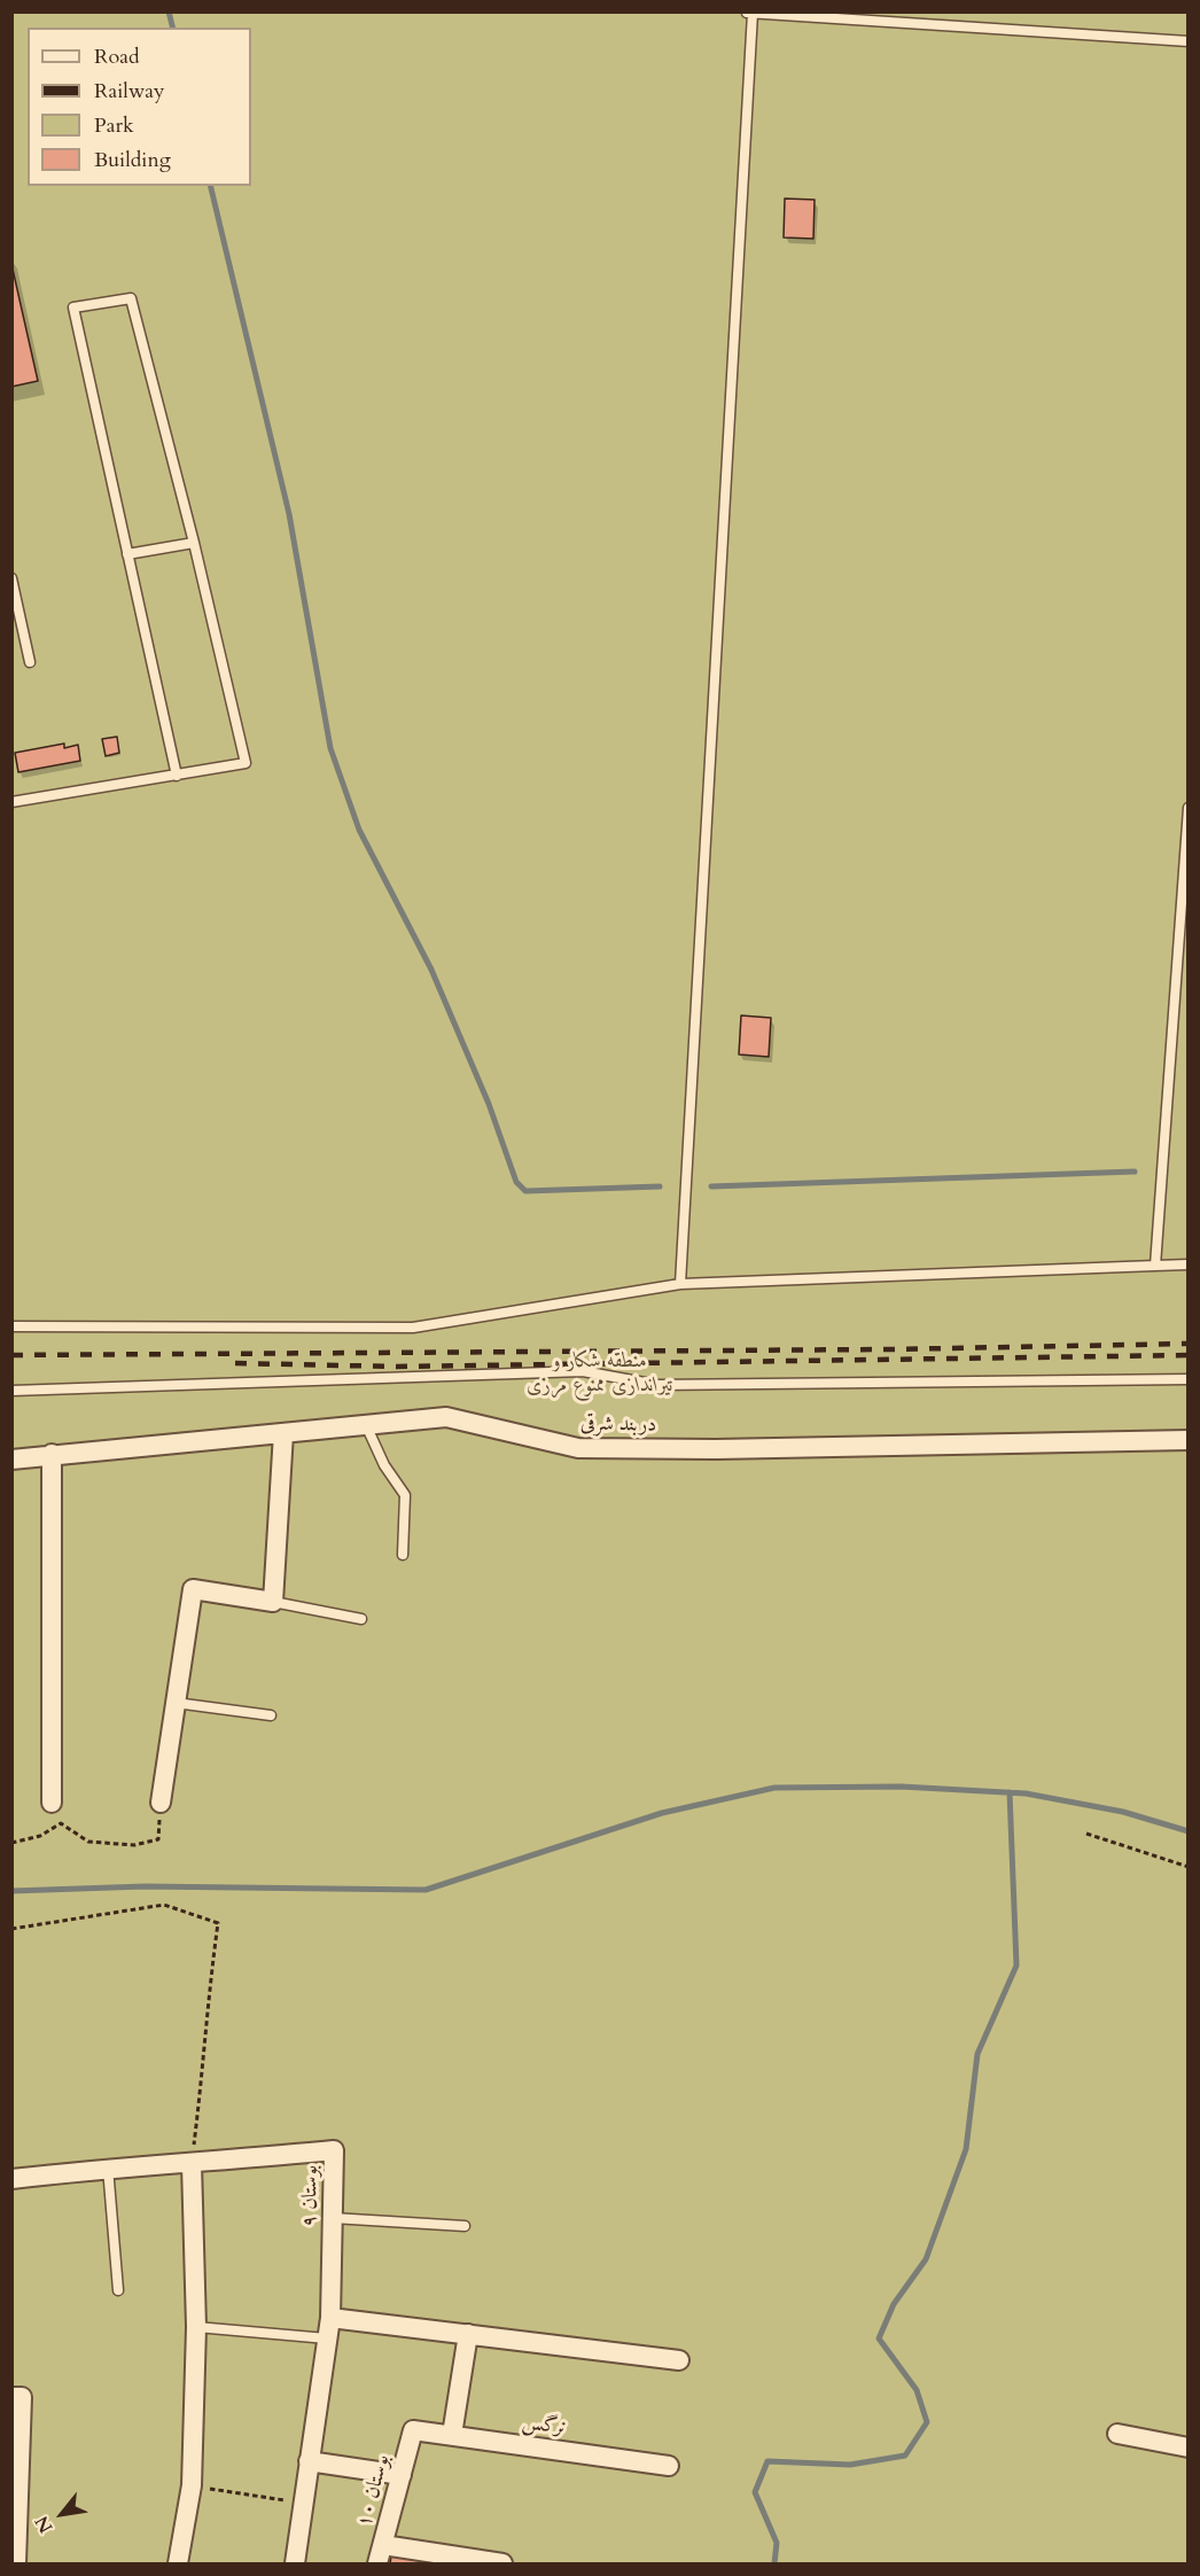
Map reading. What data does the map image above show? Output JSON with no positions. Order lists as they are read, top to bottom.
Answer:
{
  "streets": {
    "street": [
      "دربند شرقی",
      "بوستان ۹",
      "نرگس",
      "بوستان ۱۰"
    ]
  },
  "crossings": [
    ["نرگس", "بوستان ۱۰"]
  ],
  "parks": ["منطقه شکار و تیراندازی ممنوع مرزی"],
  "legend": [
    "Road",
    "Railway",
    "Park",
    "Building"
  ],
  "north": "bottom left"
}
